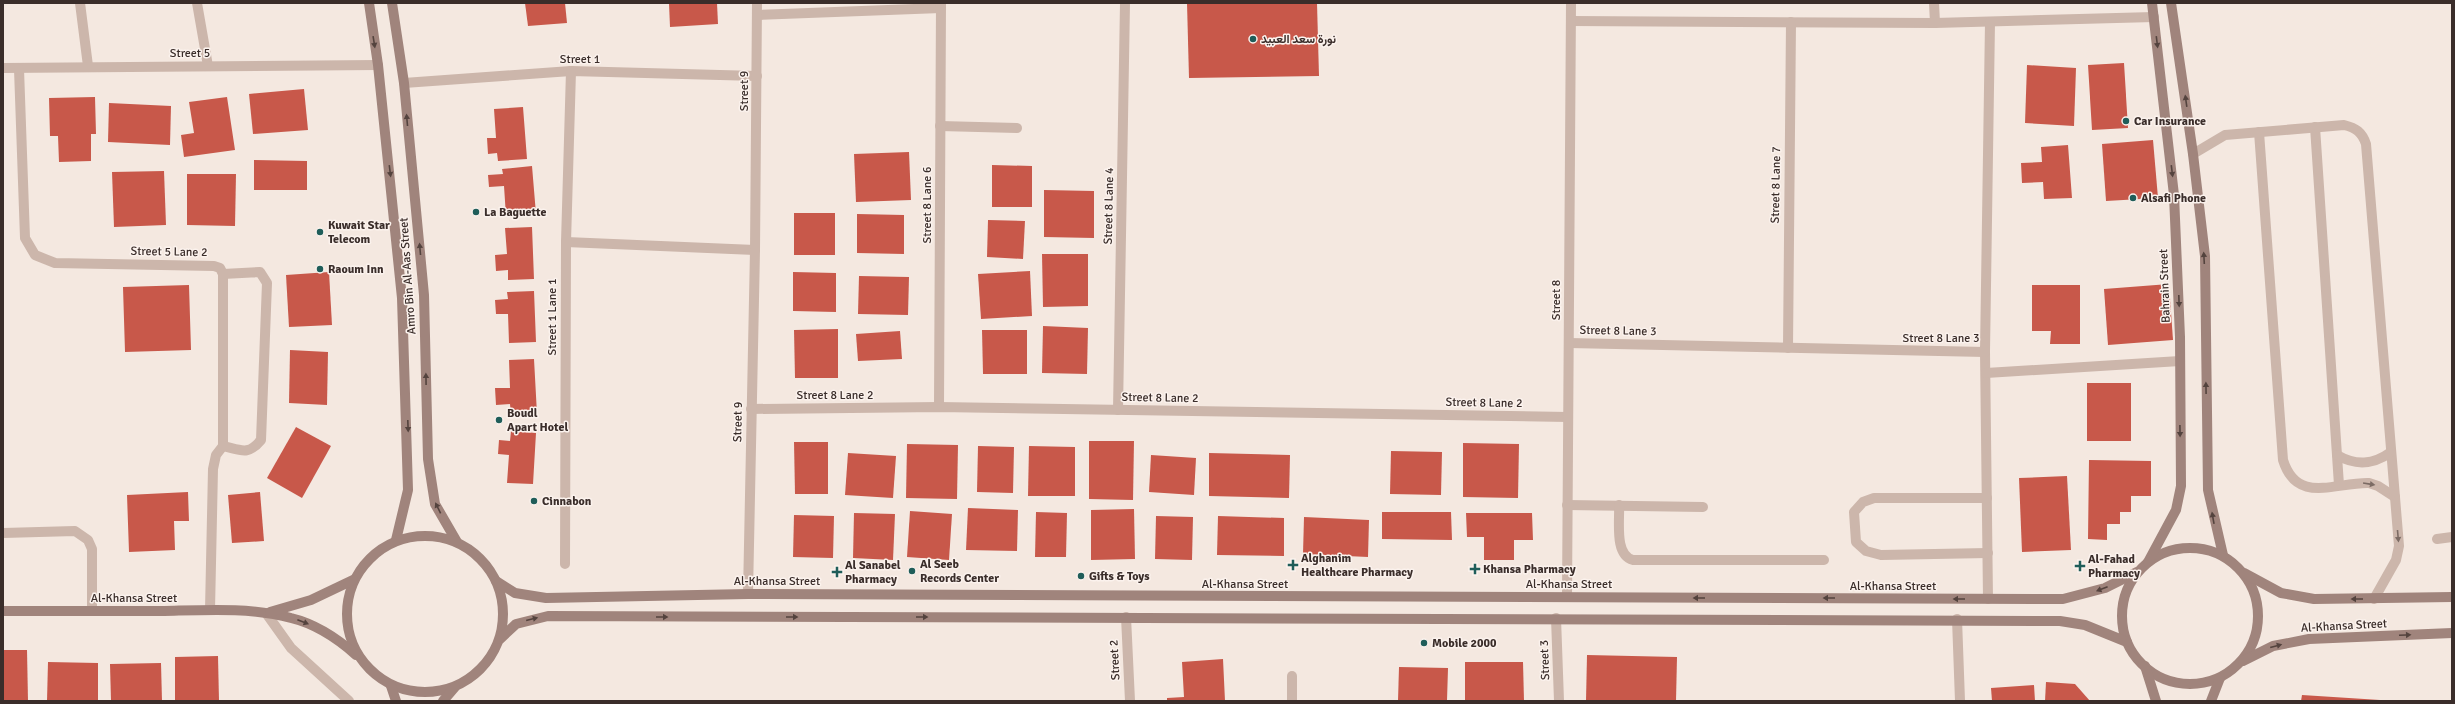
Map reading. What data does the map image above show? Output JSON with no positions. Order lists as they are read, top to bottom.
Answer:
{
  "streets": {
    "street": [
      "Street 5",
      "Street 1",
      "Street 9",
      "Street 8 Lane 7",
      "Street 8 Lane 6",
      "Street 8 Lane 4",
      "Street 5 Lane 2",
      "Amro Bin Al-Aas Street",
      "Bahrain Street",
      "Street 8",
      "Street 1 Lane 1",
      "Street 8 Lane 3",
      "Street 8 Lane 2",
      "Al-Khansa Street",
      "Street 2",
      "Street 3"
    ]
  },
  "crossings": [
    ["Street 5", "Street 5 Lane 2"],
    ["Street 5", "Amro Bin Al-Aas Street"],
    ["Street 1", "Street 9"],
    ["Street 1", "Amro Bin Al-Aas Street"],
    ["Street 1", "Street 1 Lane 1"],
    ["Street 9", "Street 8 Lane 2"],
    ["Street 9", "Al-Khansa Street"],
    ["Street 8 Lane 7", "Street 8 Lane 3"],
    ["Street 8 Lane 6", "Street 8 Lane 2"],
    ["Street 8 Lane 4", "Street 8 Lane 2"],
    ["Bahrain Street", "Al-Khansa Street"],
    ["Street 8", "Street 8 Lane 3"],
    ["Street 8", "Street 8 Lane 2"],
    ["Street 8", "Al-Khansa Street"]
  ],
  "places": {
    "other": [
      "نورة سعد العبيد",
      "Car Insurance",
      "Alsafi Phone",
      "La Baguette",
      "Kuwait Star Telecom",
      "Raoum Inn",
      "Boudl Apart Hotel",
      "Cinnabon",
      "Al Seeb Records Center",
      "Gifts & Toys",
      "Mobile 2000"
    ],
    "health": [
      "Alghanim Healthcare Pharmacy",
      "Al-Fahad Pharmacy",
      "Khansa Pharmacy",
      "Al Sanabel Pharmacy"
    ]
  }
}
